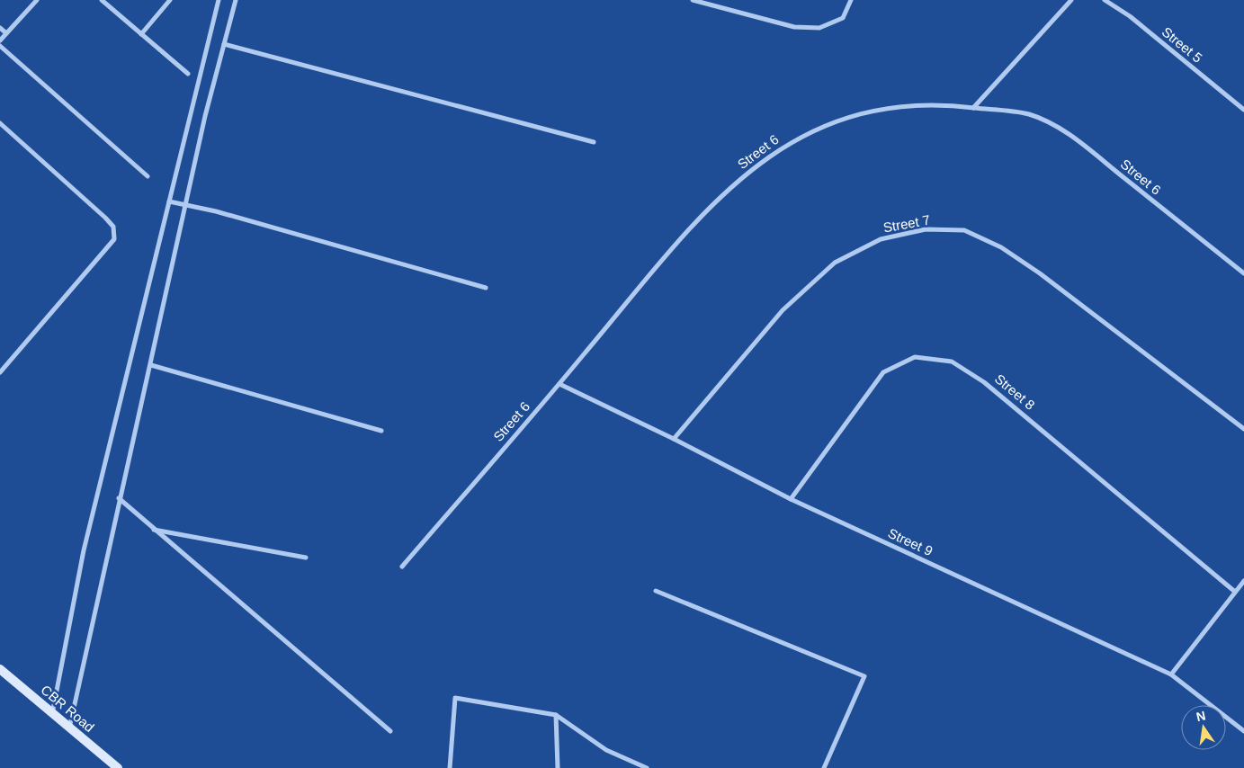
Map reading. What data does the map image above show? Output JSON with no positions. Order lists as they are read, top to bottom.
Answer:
{
  "streets": {
    "street": [
      "Street 5",
      "Street 6",
      "Street 7",
      "Street 8",
      "Street 9",
      "CBR Road"
    ]
  },
  "crossings": [
    ["Street 6", "Street 9"],
    ["Street 7", "Street 9"],
    ["Street 8", "Street 9"]
  ],
  "north": "top"
}
